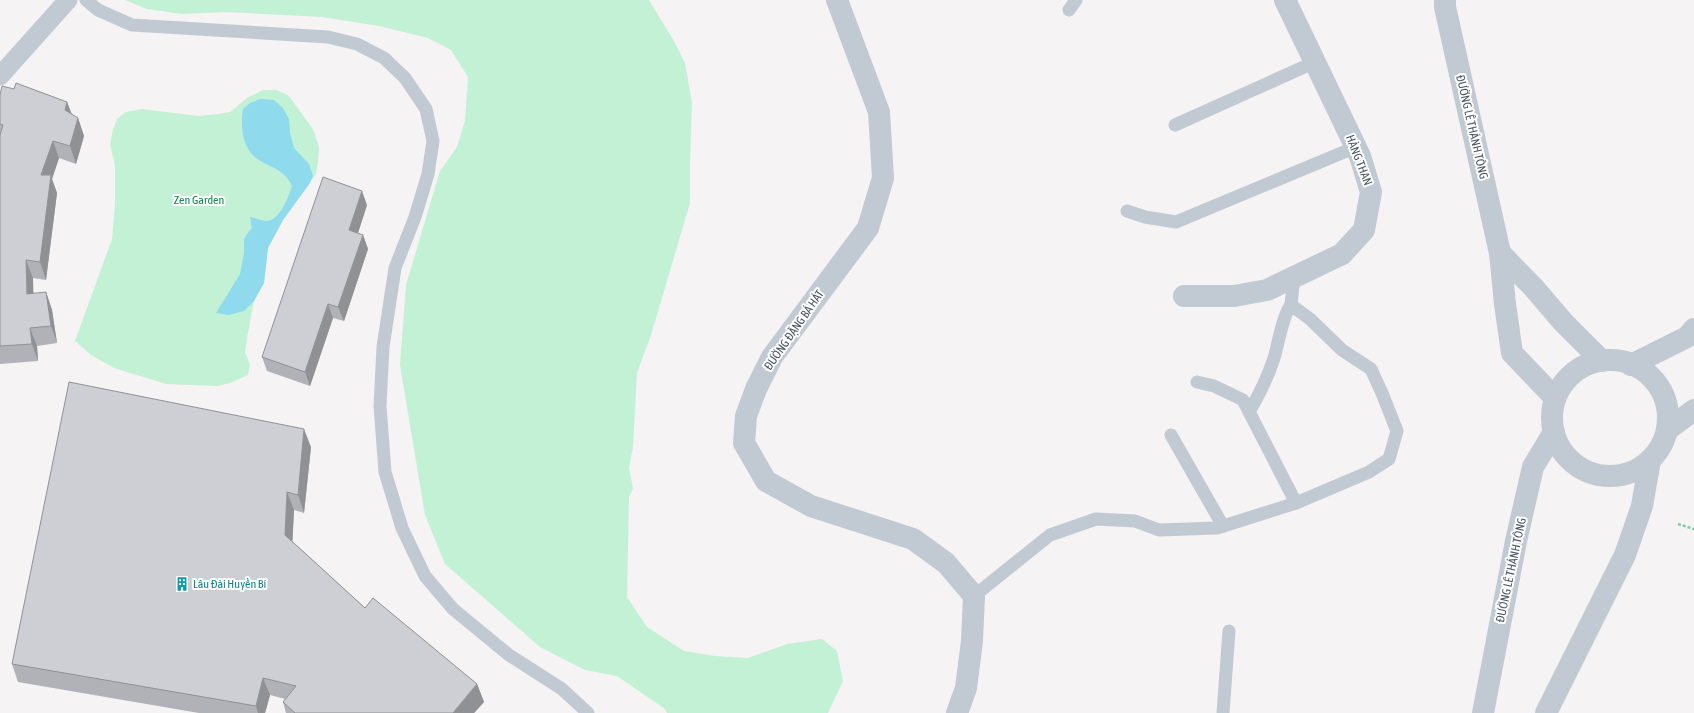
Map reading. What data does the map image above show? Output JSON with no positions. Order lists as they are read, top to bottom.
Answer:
{
  "streets": {
    "street": ["ĐƯỜNG LÊ THÁNH TÔNG", "HÀNG THAN", "ĐƯỜNG ĐẶNG BÁ HÁT"]
  },
  "parks": ["Zen Garden"],
  "places": {
    "building": ["Lâu Đài Huyền Bí"]
  }
}
